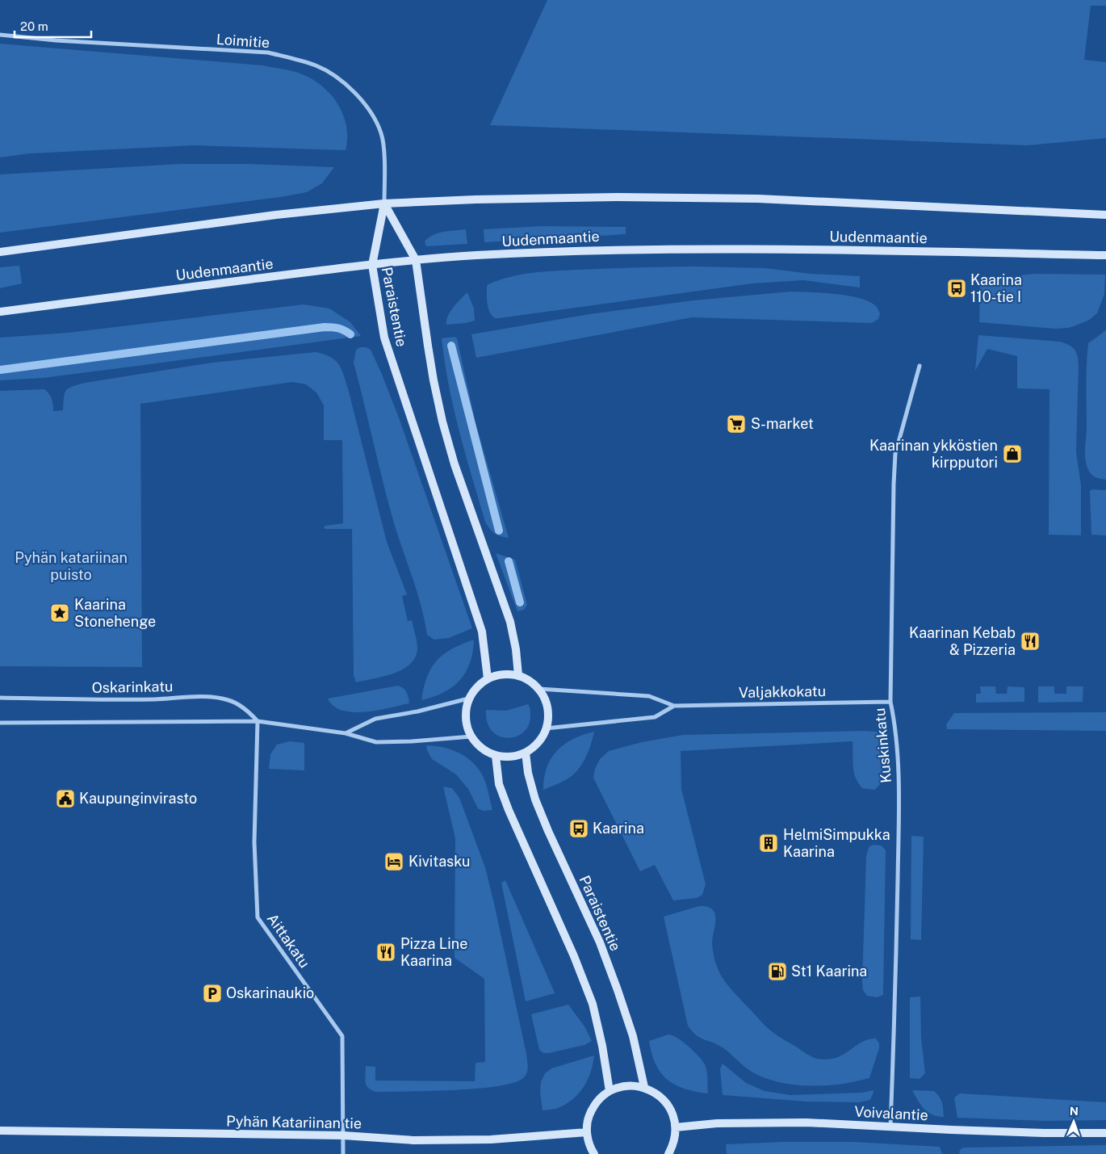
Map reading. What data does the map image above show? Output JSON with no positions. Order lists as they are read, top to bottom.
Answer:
{
  "streets": {
    "main road": [
      "Uudenmaantie",
      "Paraistentie",
      "Voivalantie",
      "Pyhän Katariinan tie"
    ],
    "street": [
      "Loimitie",
      "Oskarinkatu",
      "Valjakkokatu",
      "Kuskinkatu",
      "Aittakatu"
    ]
  },
  "crossings": [
    ["Loimitie", "Paraistentie"],
    ["Uudenmaantie", "Paraistentie"],
    ["Paraistentie", "Valjakkokatu"],
    ["Oskarinkatu", "Aittakatu"],
    ["Valjakkokatu", "Kuskinkatu"],
    ["Kuskinkatu", "Voivalantie"],
    ["Aittakatu", "Pyhän Katariinan tie"]
  ],
  "parks": ["Pyhän katariinan puisto"],
  "places": {
    "bus stop": ["Kaarina 110-tie I", "Kaarina"],
    "supermarket": ["S-market"],
    "shop": ["Kaarinan ykköstien kirpputori"],
    "place": ["Kaarina Stonehenge"],
    "restaurant": ["Kaarinan Kebab & Pizzeria", "Pizza Line Kaarina"],
    "public building": ["Kaupunginvirasto"],
    "building": ["HelmiSimpukka Kaarina"],
    "hotel": ["Kivitasku"],
    "fuel station": ["St1 Kaarina"],
    "parking": ["Oskarinaukio"]
  },
  "scale_bar": "20 m",
  "north": "top"
}
